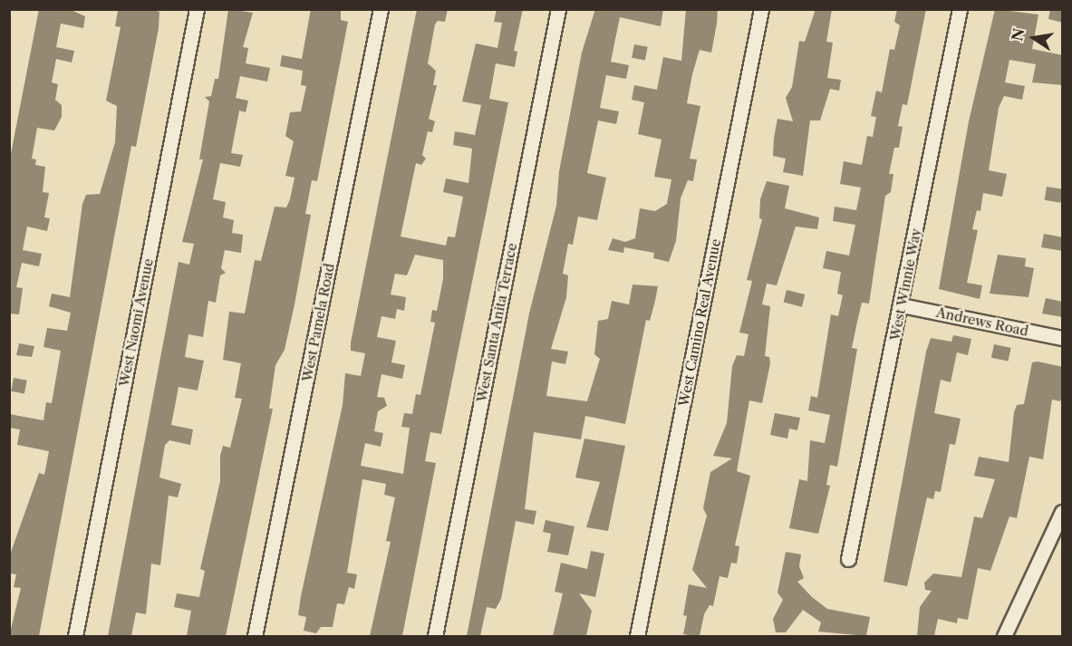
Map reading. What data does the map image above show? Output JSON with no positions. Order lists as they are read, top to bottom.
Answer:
{
  "streets": {
    "street": [
      "West Winnie Way",
      "Andrews Road",
      "West Naomi Avenue",
      "West Pamela Road",
      "West Santa Anita Terrace",
      "West Camino Real Avenue"
    ]
  },
  "crossings": [
    ["West Winnie Way", "Andrews Road"]
  ],
  "north": "left"
}
